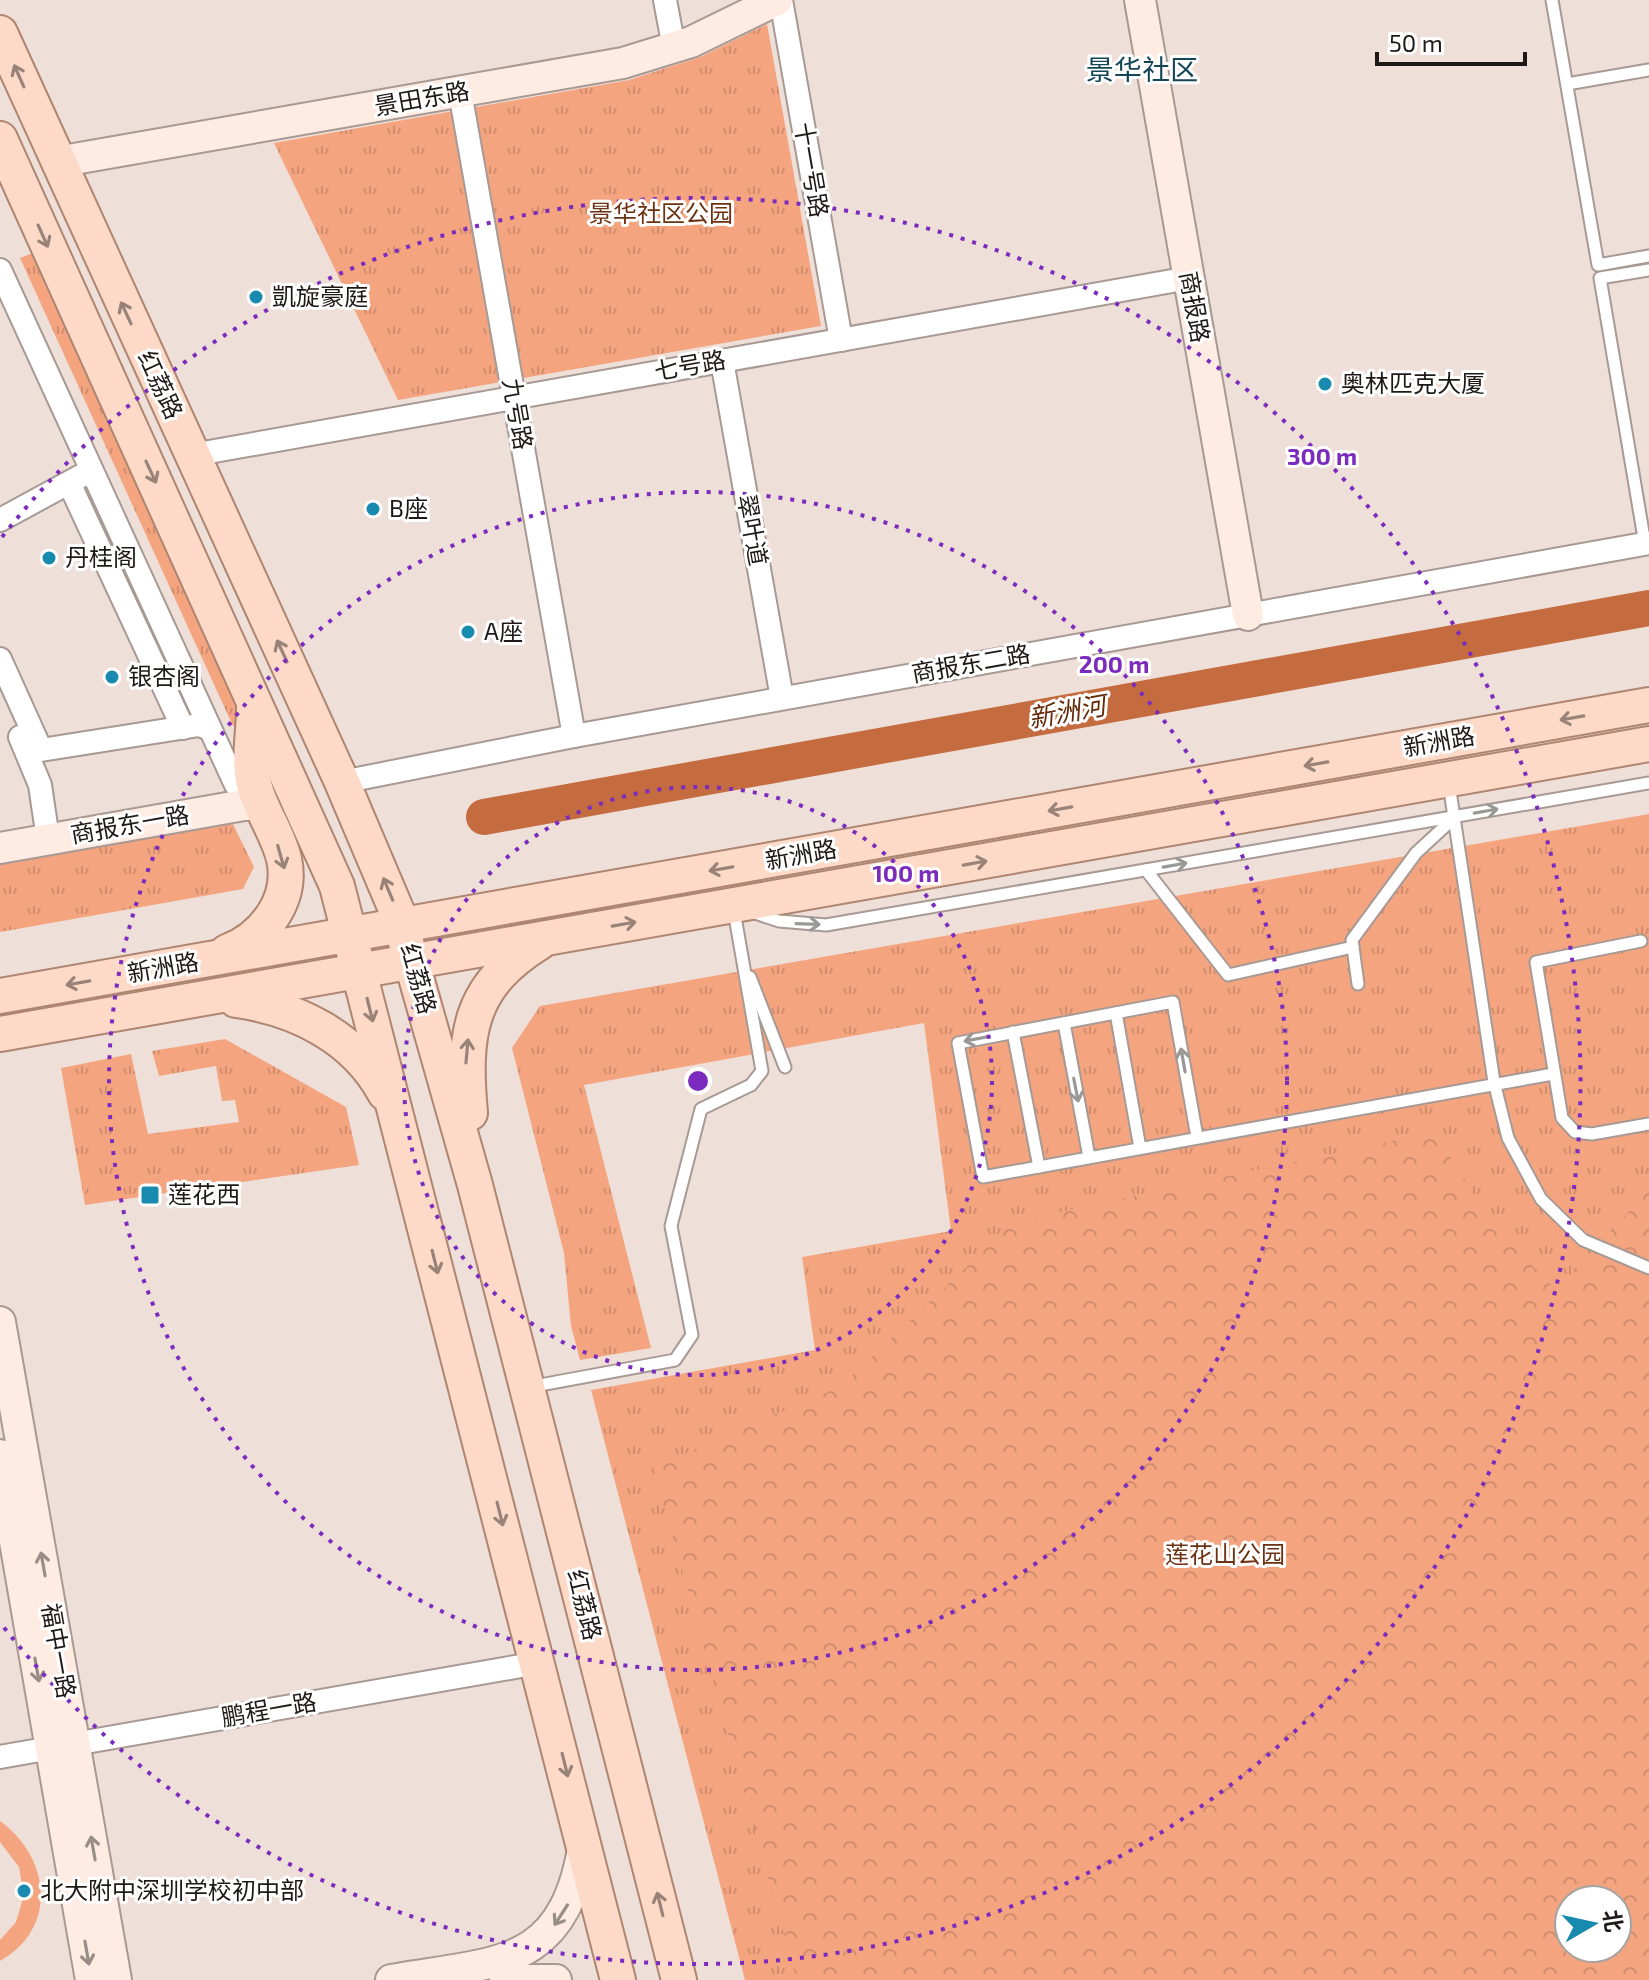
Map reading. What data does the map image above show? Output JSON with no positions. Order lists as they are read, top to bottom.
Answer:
{
  "streets": {
    "main road": ["红荔路", "新洲路"],
    "street": [
      "景田东路",
      "十一号路",
      "商报路",
      "七号路",
      "九号路",
      "翠叶道",
      "商报东二路",
      "商报东一路",
      "福中一路",
      "鹏程一路"
    ]
  },
  "crossings": [
    ["景田东路", "十一号路"],
    ["景田东路", "红荔路"],
    ["景田东路", "九号路"],
    ["十一号路", "七号路"],
    ["商报路", "七号路"],
    ["商报路", "商报东二路"],
    ["七号路", "红荔路"],
    ["七号路", "九号路"],
    ["七号路", "翠叶道"],
    ["红荔路", "商报东二路"],
    ["红荔路", "新洲路"],
    ["红荔路", "鹏程一路"],
    ["九号路", "商报东二路"],
    ["翠叶道", "商报东二路"],
    ["福中一路", "鹏程一路"]
  ],
  "districts": ["景华社区"],
  "water": ["新洲河"],
  "parks": ["景华社区公园", "莲花山公园"],
  "places": {
    "other": [
      "凱旋豪庭",
      "奥林匹克大厦",
      "B座",
      "丹桂阁",
      "A座",
      "银杏阁",
      "北大附中深圳学校初中部"
    ],
    "transit": ["莲花西"]
  },
  "scale_bar": "50 m",
  "north": "right",
  "rings": ["300 m", "200 m", "100 m"]
}
